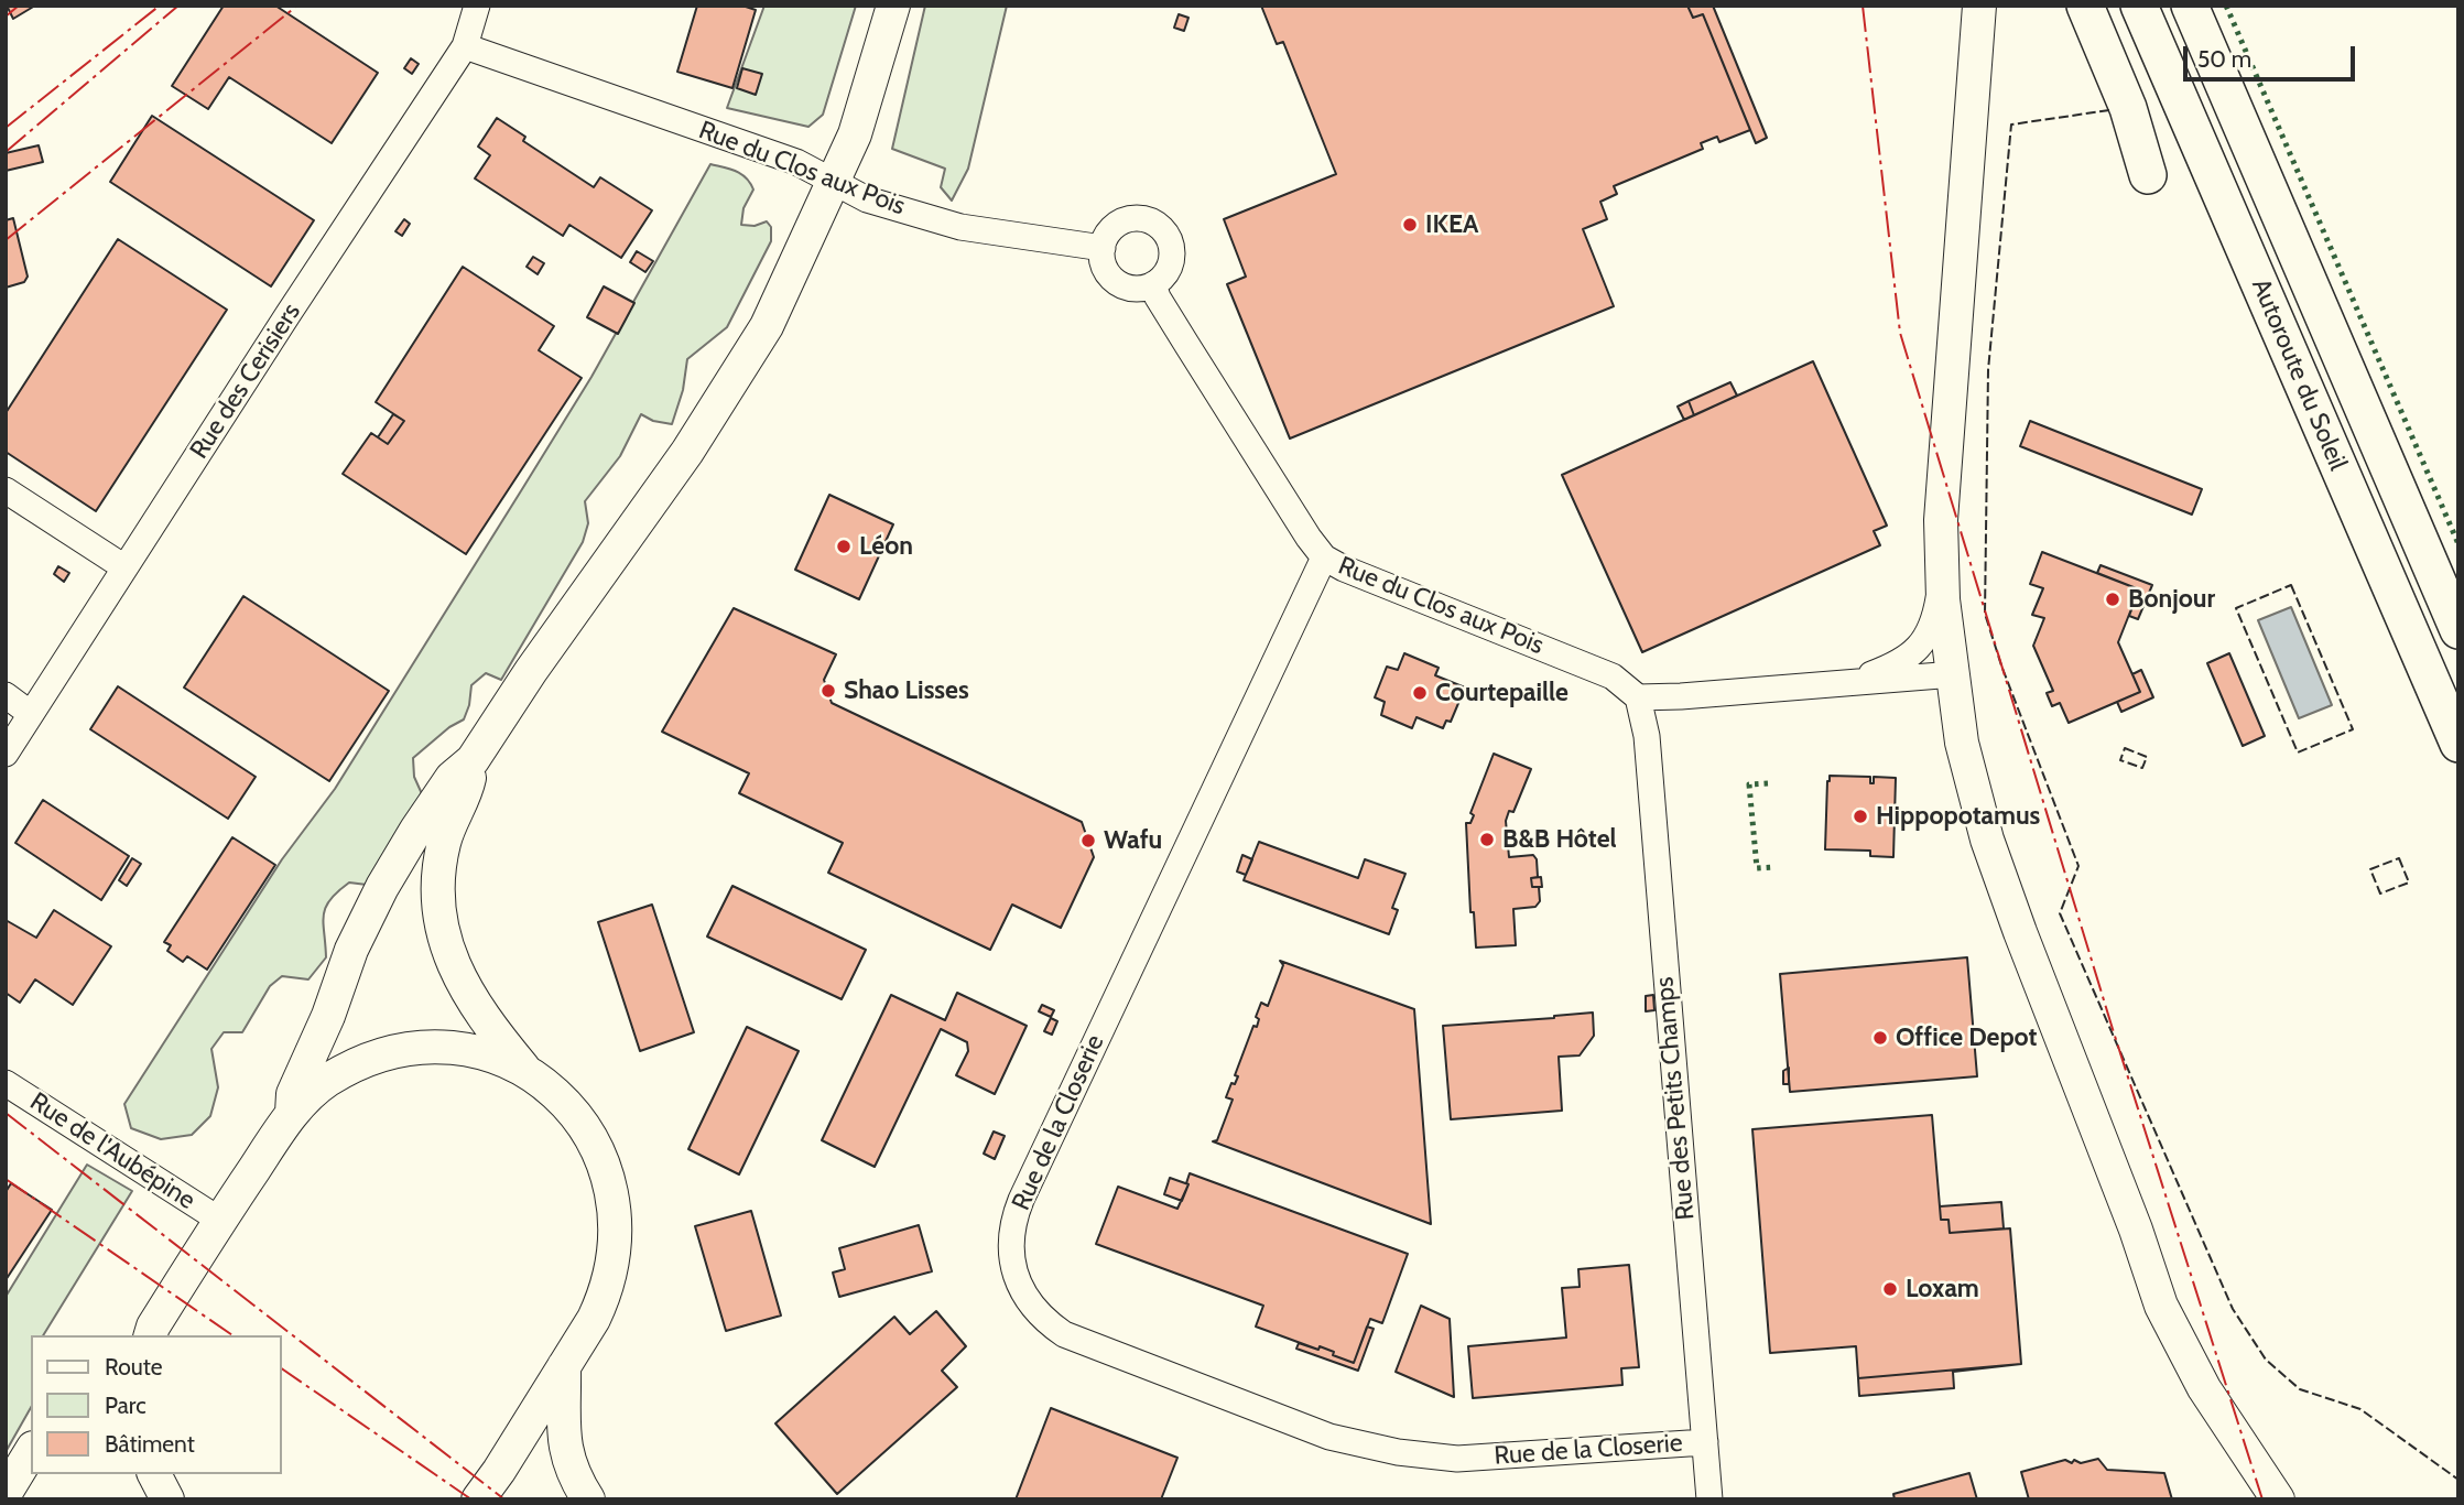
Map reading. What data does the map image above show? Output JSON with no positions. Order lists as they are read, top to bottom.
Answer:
{
  "streets": {
    "highway": ["Autoroute du Soleil"],
    "street": [
      "Rue du Clos aux Pois",
      "Rue des Cerisiers",
      "Rue des Petits Champs",
      "Rue de la Closerie",
      "Rue de l'Aubépine"
    ]
  },
  "crossings": [
    ["Rue du Clos aux Pois", "Rue des Cerisiers"],
    ["Rue du Clos aux Pois", "Rue des Petits Champs"],
    ["Rue du Clos aux Pois", "Rue de la Closerie"],
    ["Rue des Petits Champs", "Rue de la Closerie"]
  ],
  "places": [
    "IKEA",
    "Léon",
    "Bonjour",
    "Shao Lisses",
    "Courtepaille",
    "Hippopotamus",
    "B&B Hôtel",
    "Wafu",
    "Office Depot",
    "Loxam"
  ],
  "legend": ["Route", "Parc", "Bâtiment"],
  "scale_bar": "50 m"
}
